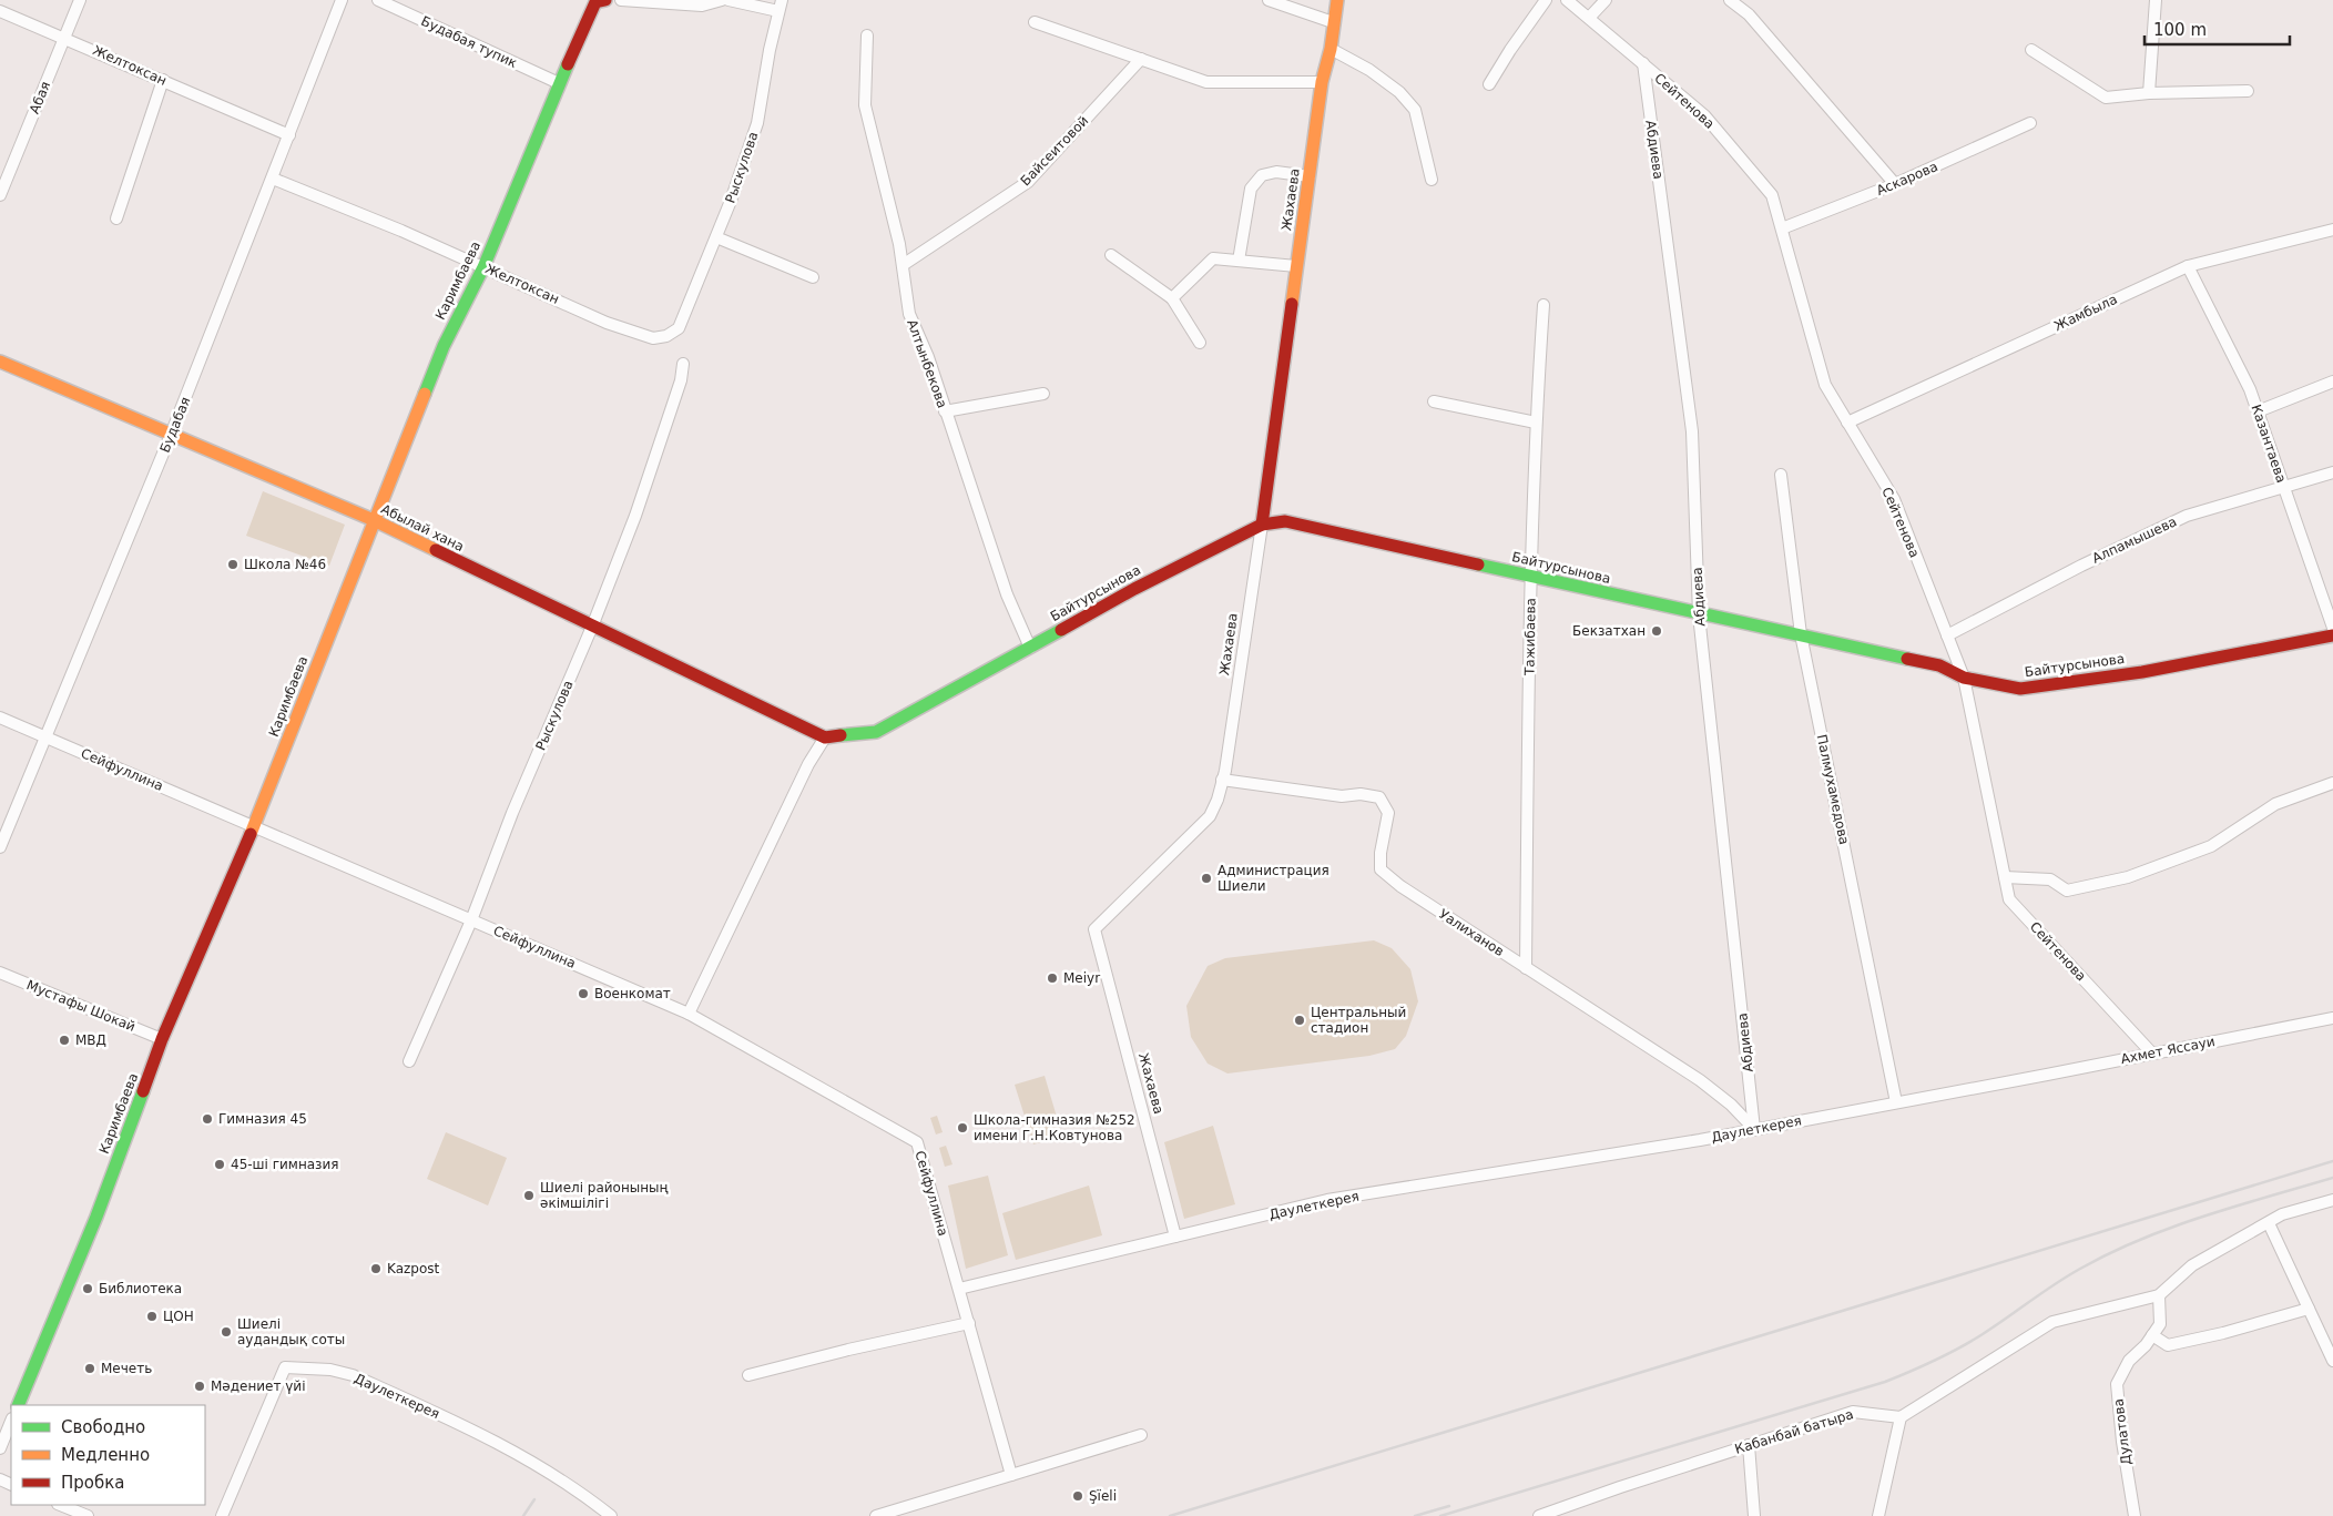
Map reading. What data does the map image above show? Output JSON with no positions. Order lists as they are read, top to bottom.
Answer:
{
  "streets": {
    "main road": [
      "Жахаева",
      "Каримбаева",
      "Абылай хана",
      "Байтурсынова"
    ],
    "street": [
      "Будабая тупик",
      "Желтоксан",
      "Абая",
      "Сейтенова",
      "Абдиева",
      "Байсеитовой",
      "Рыскулова",
      "Аскарова",
      "Жамбыла",
      "Алтынбекова",
      "Будабая",
      "Казантаева",
      "Алпамышева",
      "Тажибаева",
      "Сейфуллина",
      "Палмухамедова",
      "Уалиханов",
      "Мустафы Шокай",
      "Ахмет Яссауи",
      "Даулеткерея",
      "Кабанбай батыра",
      "Дулатова"
    ]
  },
  "crossings": [
    ["Будабая тупик", "Каримбаева"],
    ["Желтоксан", "Абая"],
    ["Желтоксан", "Рыскулова"],
    ["Желтоксан", "Каримбаева"],
    ["Желтоксан", "Будабая"],
    ["Сейтенова", "Абдиева"],
    ["Сейтенова", "Аскарова"],
    ["Сейтенова", "Жамбыла"],
    ["Сейтенова", "Алпамышева"],
    ["Сейтенова", "Байтурсынова"],
    ["Сейтенова", "Ахмет Яссауи"],
    ["Абдиева", "Байтурсынова"],
    ["Абдиева", "Уалиханов"],
    ["Абдиева", "Даулеткерея"],
    ["Байсеитовой", "Алтынбекова"],
    ["Рыскулова", "Абылай хана"],
    ["Рыскулова", "Сейфуллина"],
    ["Жахаева", "Байтурсынова"],
    ["Жахаева", "Уалиханов"],
    ["Жахаева", "Даулеткерея"],
    ["Каримбаева", "Абылай хана"],
    ["Каримбаева", "Сейфуллина"],
    ["Каримбаева", "Мустафы Шокай"],
    ["Жамбыла", "Казантаева"],
    ["Алтынбекова", "Байтурсынова"],
    ["Будабая", "Абылай хана"],
    ["Будабая", "Сейфуллина"],
    ["Казантаева", "Алпамышева"],
    ["Абылай хана", "Байтурсынова"],
    ["Байтурсынова", "Тажибаева"],
    ["Байтурсынова", "Палмухамедова"],
    ["Тажибаева", "Уалиханов"],
    ["Сейфуллина", "Даулеткерея"],
    ["Палмухамедова", "Даулеткерея"],
    ["Уалиханов", "Даулеткерея"],
    ["Ахмет Яссауи", "Даулеткерея"]
  ],
  "places": [
    "Школа №46",
    "Бекзатхан",
    "Администрация Шиели",
    "Meiyr",
    "Военкомат",
    "Центральный стадион",
    "МВД",
    "Гимназия 45",
    "Школа-гимназия №252 имени Г.Н.Ковтунова",
    "45-ші гимназия",
    "Шиелі районының әкімшілігі",
    "Kazpost",
    "Библиотека",
    "ЦОН",
    "Шиелі аудандық соты",
    "Мечеть",
    "Мәдениет үйі",
    "Şïeli"
  ],
  "legend": ["Свободно", "Медленно", "Пробка"],
  "scale_bar": "100 m"
}
